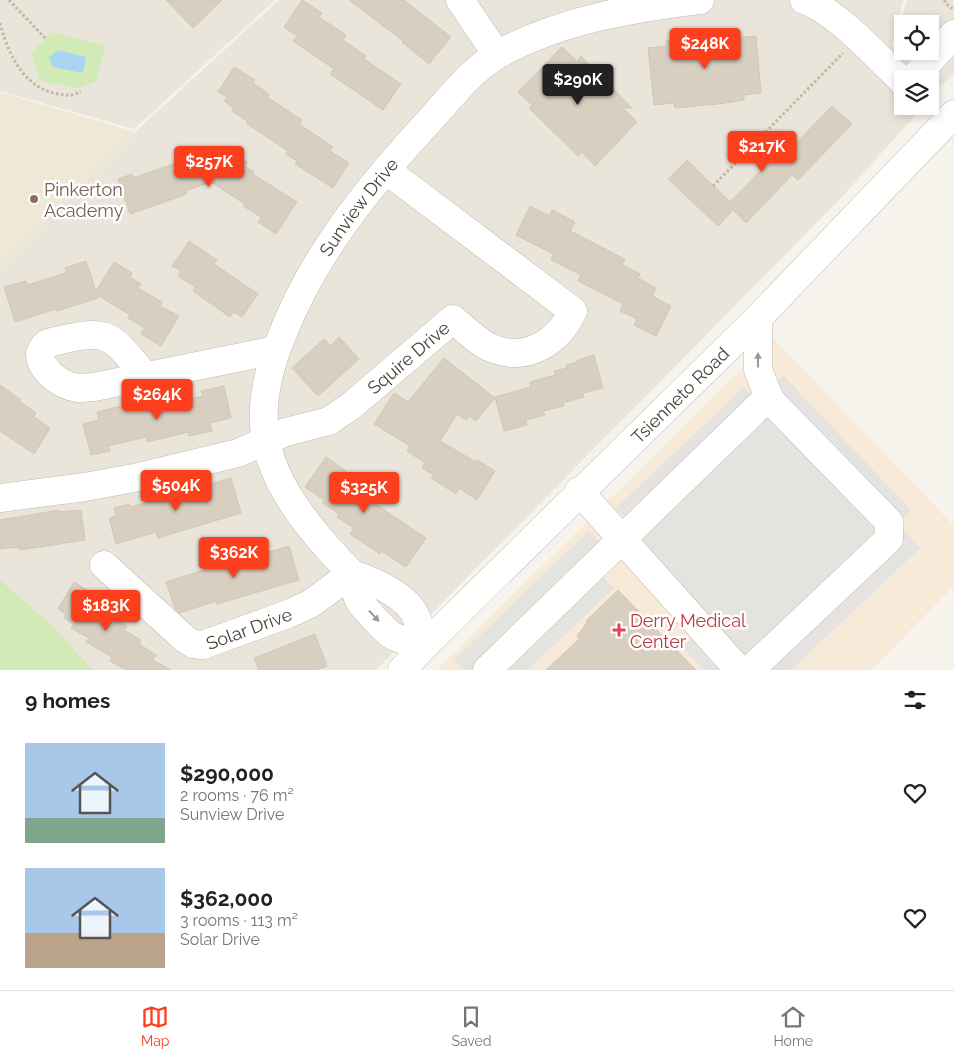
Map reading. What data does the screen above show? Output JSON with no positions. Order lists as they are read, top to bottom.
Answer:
{
  "streets": {
    "street": [
      "Sunview Drive",
      "Squire Drive",
      "Tsienneto Road",
      "Solar Drive"
    ]
  },
  "crossings": [
    ["Sunview Drive", "Squire Drive"],
    ["Sunview Drive", "Tsienneto Road"],
    ["Sunview Drive", "Solar Drive"]
  ],
  "places": {
    "other": ["Pinkerton Academy"],
    "health": ["Derry Medical Center"]
  },
  "page": {
    "price": [
      "$248K",
      "$290K",
      "$217K",
      "$257K",
      "$264K",
      "$504K",
      "$325K",
      "$362K",
      "$183K"
    ],
    "heading": "9 homes",
    "list": [
      {
        "name": "$290,000",
        "note": "2 rooms · 76 m² · Sunview Drive"
      },
      {
        "name": "$362,000",
        "note": "3 rooms · 113 m² · Solar Drive"
      }
    ],
    "tabs": ["Map", "Saved", "Home"]
  }
}
